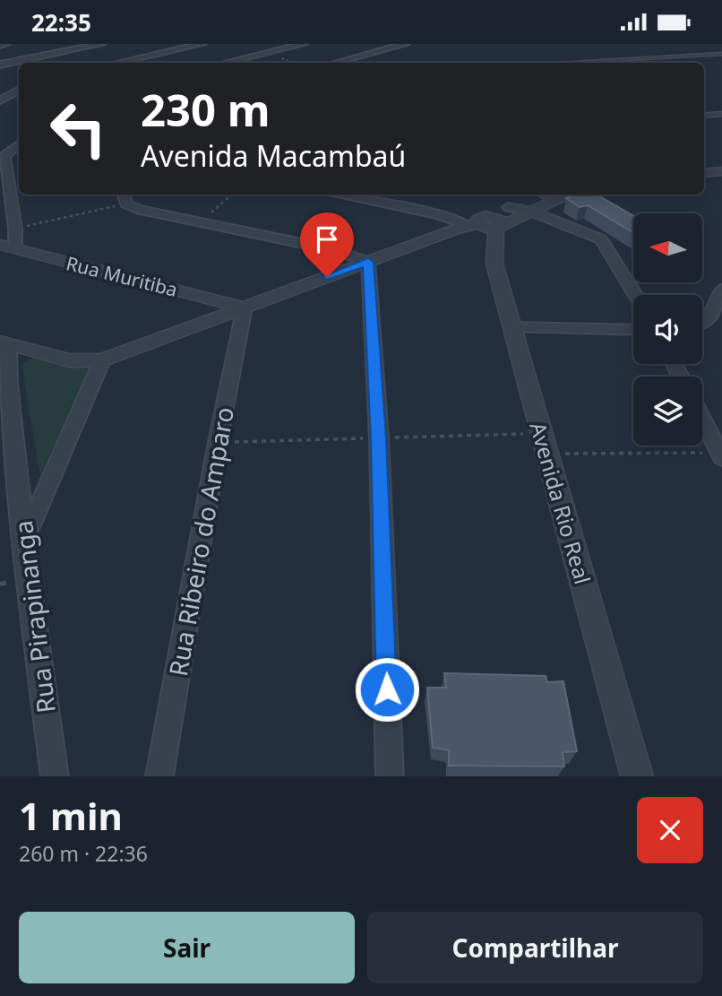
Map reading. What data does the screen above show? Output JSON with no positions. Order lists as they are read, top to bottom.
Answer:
{
  "streets": {
    "street": [
      "Rua Muritiba",
      "Avenida Rio Real",
      "Rua Ribeiro do Amparo",
      "Rua Pirapinanga"
    ]
  },
  "crossings": [
    ["Rua Muritiba", "Rua Ribeiro do Amparo"]
  ],
  "north": "left",
  "page": {
    "status": "22:35",
    "turn": ["230 m", "Avenida Macambaú"],
    "heading": ["1 min", "260 m · 22:36"],
    "buttons": ["Sair", "Compartilhar"]
  }
}
